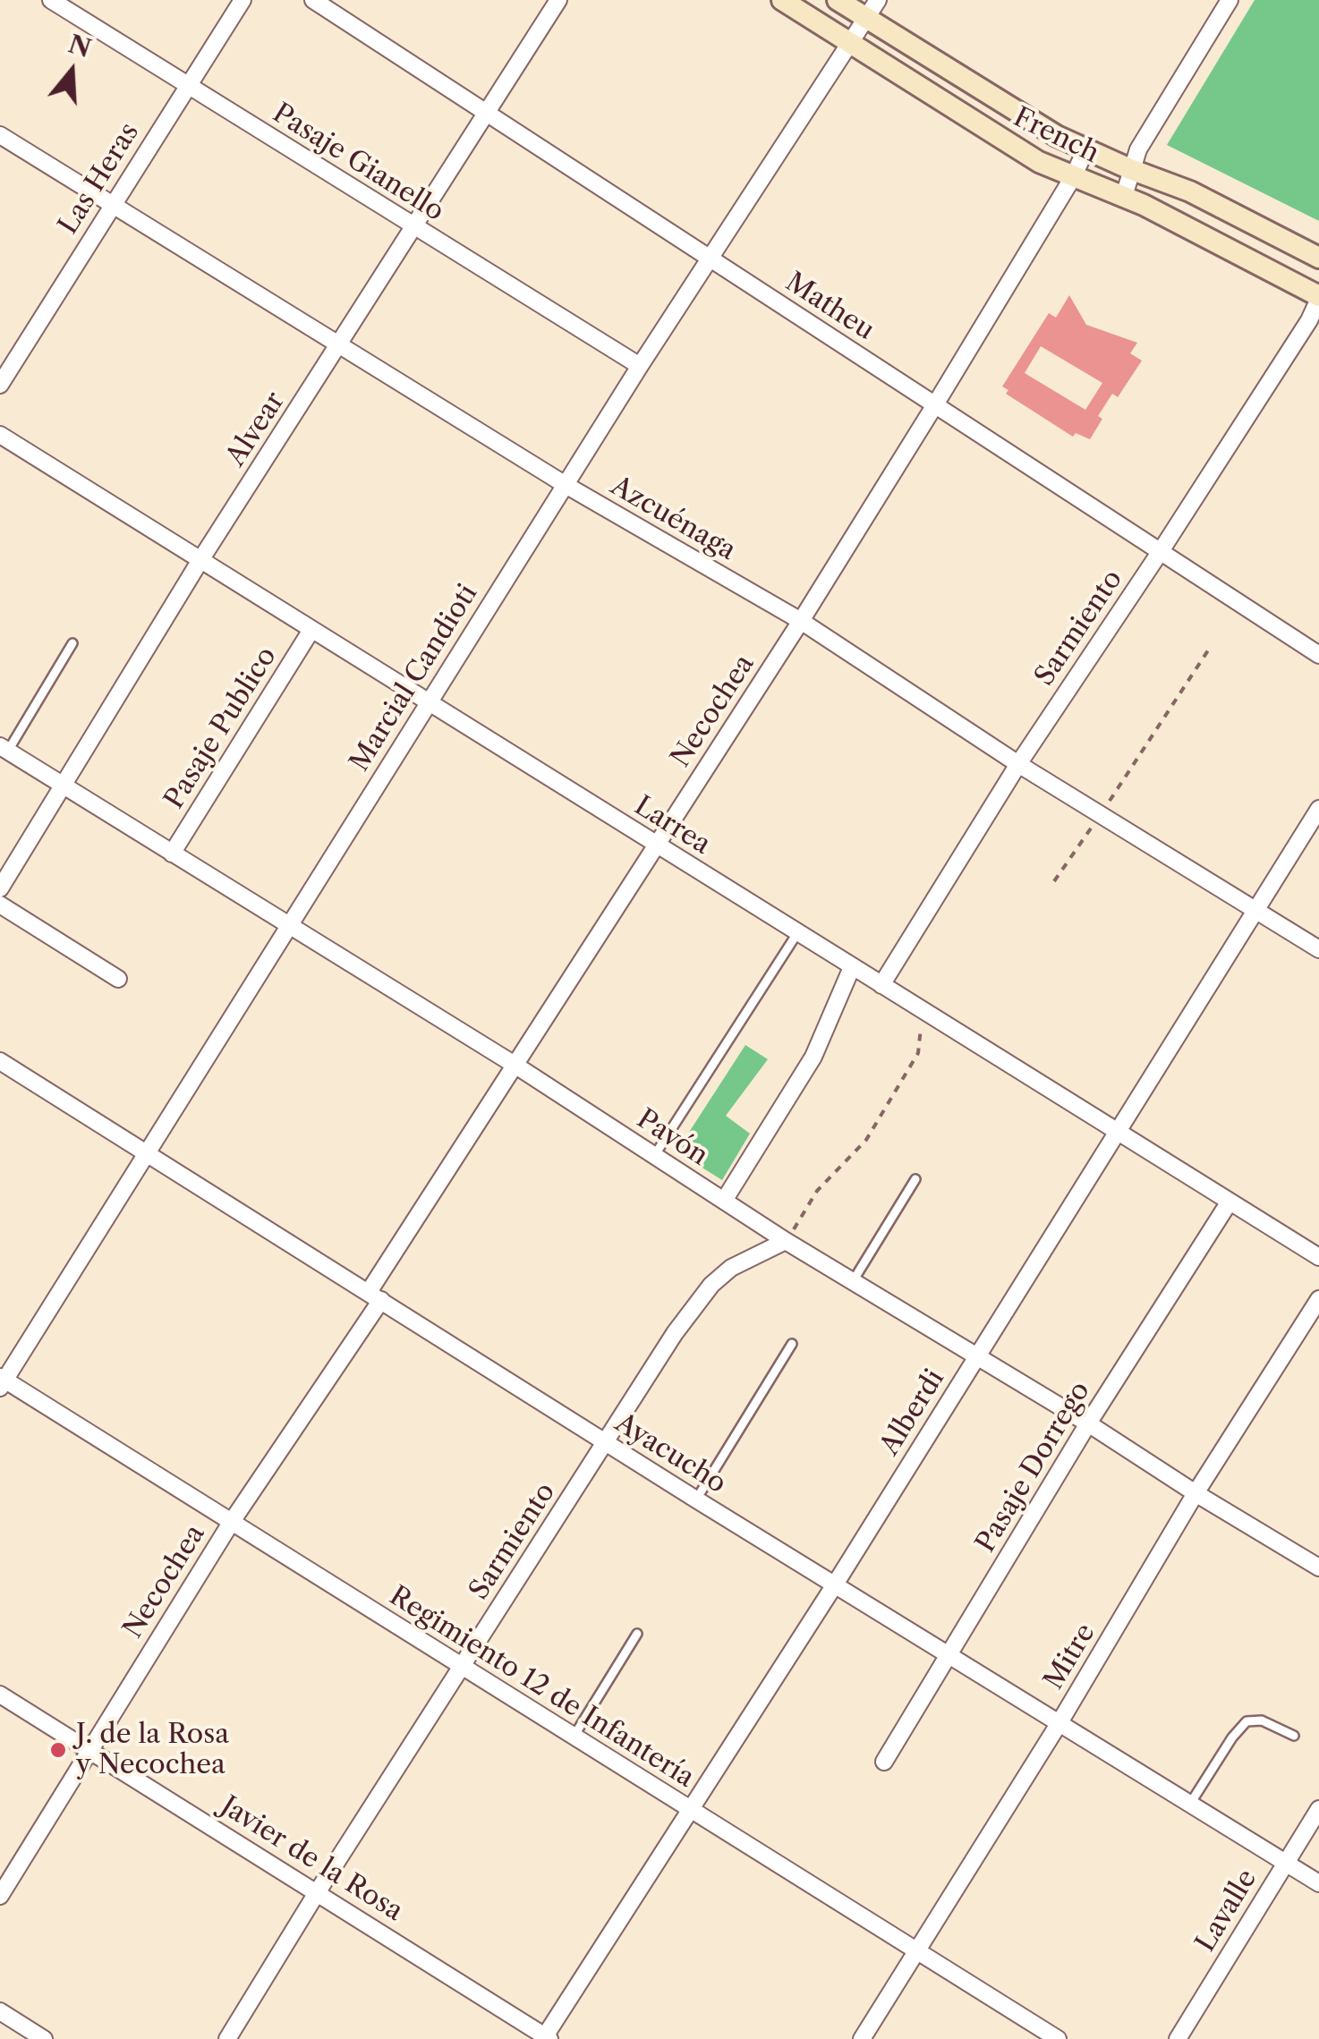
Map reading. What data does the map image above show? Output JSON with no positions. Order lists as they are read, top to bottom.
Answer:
{
  "streets": {
    "main road": ["French"],
    "street": [
      "Pasaje Gianello",
      "Las Heras",
      "Matheu",
      "Alvear",
      "Azcuénaga",
      "Sarmiento",
      "Marcial Candioti",
      "Necochea",
      "Pasaje Publico",
      "Larrea",
      "Pavón",
      "Alberdi",
      "Ayacucho",
      "Pasaje Dorrego",
      "Mitre",
      "Regimiento 12 de Infantería",
      "Javier de la Rosa",
      "Lavalle"
    ]
  },
  "crossings": [
    ["French", "Sarmiento"],
    ["French", "Marcial Candioti"],
    ["French", "Necochea"],
    ["Pasaje Gianello", "Las Heras"],
    ["Pasaje Gianello", "Alvear"],
    ["Pasaje Gianello", "Marcial Candioti"],
    ["Las Heras", "Azcuénaga"],
    ["Matheu", "Alvear"],
    ["Matheu", "Sarmiento"],
    ["Matheu", "Marcial Candioti"],
    ["Matheu", "Necochea"],
    ["Alvear", "Azcuénaga"],
    ["Alvear", "Larrea"],
    ["Alvear", "Pavón"],
    ["Azcuénaga", "Sarmiento"],
    ["Azcuénaga", "Marcial Candioti"],
    ["Azcuénaga", "Necochea"],
    ["Azcuénaga", "Alberdi"],
    ["Sarmiento", "Larrea"],
    ["Sarmiento", "Pavón"],
    ["Sarmiento", "Ayacucho"],
    ["Sarmiento", "Regimiento 12 de Infantería"],
    ["Sarmiento", "Javier de la Rosa"],
    ["Marcial Candioti", "Larrea"],
    ["Marcial Candioti", "Pavón"],
    ["Marcial Candioti", "Ayacucho"],
    ["Marcial Candioti", "Regimiento 12 de Infantería"],
    ["Necochea", "Larrea"],
    ["Necochea", "Pavón"],
    ["Necochea", "Ayacucho"],
    ["Necochea", "Regimiento 12 de Infantería"],
    ["Necochea", "Javier de la Rosa"],
    ["Pasaje Publico", "Larrea"],
    ["Pasaje Publico", "Pavón"],
    ["Larrea", "Alberdi"],
    ["Larrea", "Pasaje Dorrego"],
    ["Pavón", "Alberdi"],
    ["Pavón", "Pasaje Dorrego"],
    ["Pavón", "Mitre"],
    ["Alberdi", "Ayacucho"],
    ["Alberdi", "Regimiento 12 de Infantería"],
    ["Alberdi", "Javier de la Rosa"],
    ["Ayacucho", "Pasaje Dorrego"],
    ["Ayacucho", "Mitre"],
    ["Ayacucho", "Lavalle"],
    ["Mitre", "Regimiento 12 de Infantería"]
  ],
  "places": ["J. de la Rosa y Necochea"],
  "north": "top"
}
